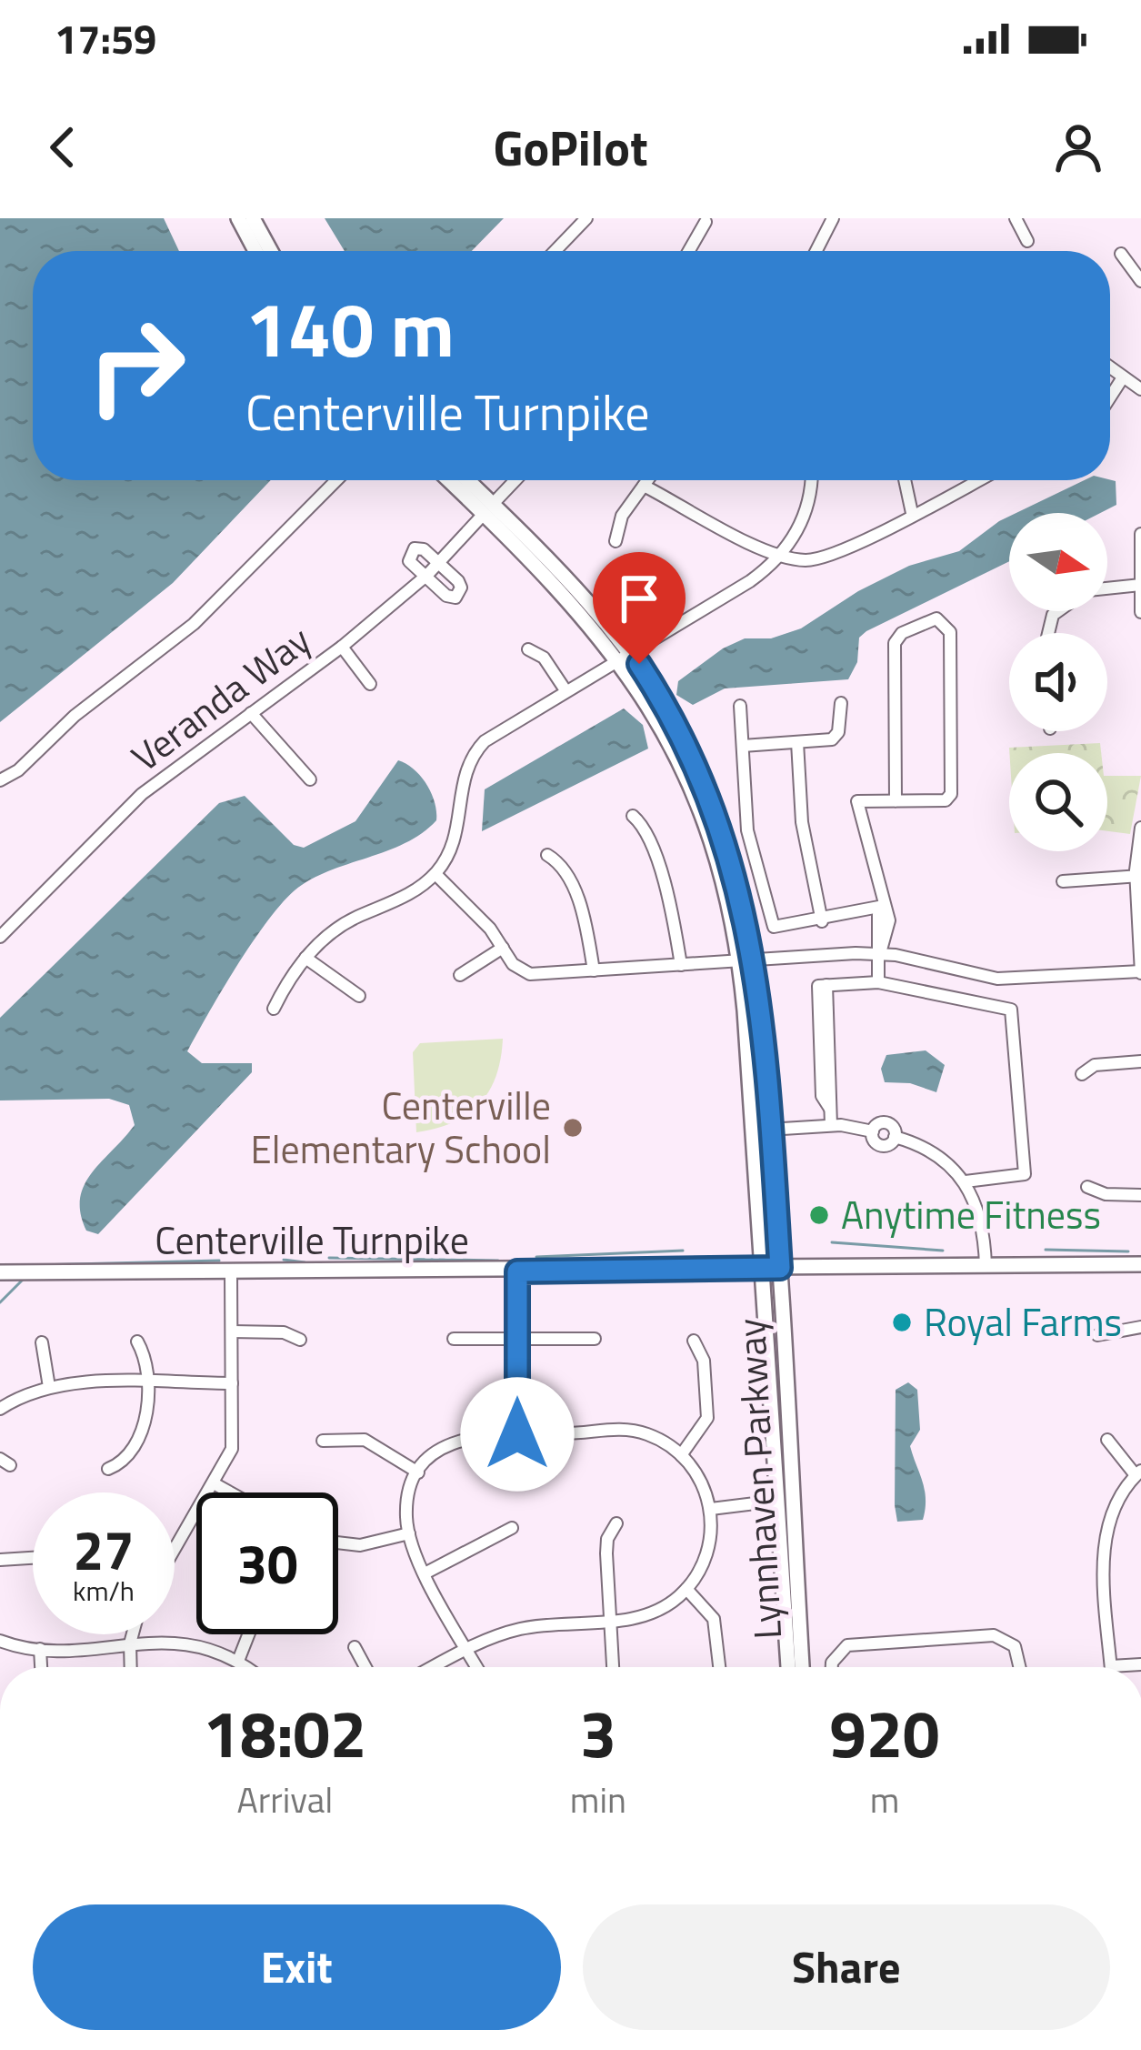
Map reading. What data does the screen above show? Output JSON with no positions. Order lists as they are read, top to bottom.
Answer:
{
  "streets": {
    "main road": ["Centerville Turnpike", "Lynnhaven Parkway"],
    "street": ["Veranda Way"]
  },
  "crossings": [
    ["Veranda Way", "Lynnhaven Parkway"],
    ["Centerville Turnpike", "Lynnhaven Parkway"]
  ],
  "places": ["Centerville Elementary School", "Anytime Fitness", "Royal Farms"],
  "north": "right",
  "page": {
    "status": "17:59",
    "header": "GoPilot",
    "turn": ["140 m", "Centerville Turnpike"],
    "speed": "27 km/h",
    "limit": "30",
    "eta": [
      "18:02",
      "Arrival",
      "3",
      "min",
      "920",
      "m"
    ],
    "buttons": ["Exit", "Share"]
  }
}
